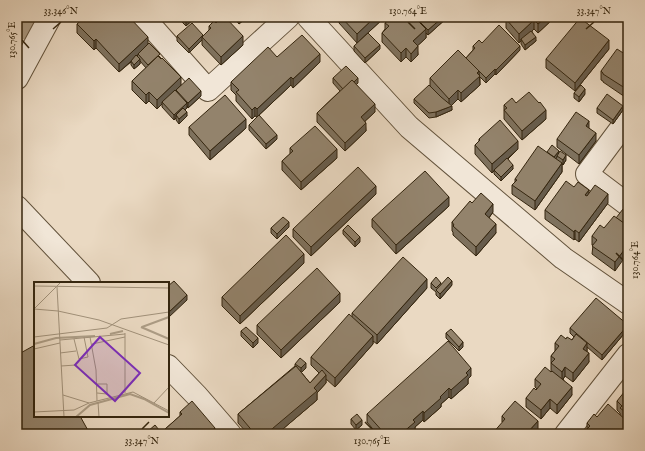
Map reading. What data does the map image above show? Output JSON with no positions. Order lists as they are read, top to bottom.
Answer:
{
  "coordinates": [
    "33.346°N",
    "130.764°E",
    "33.347°N",
    "130.765°E"
  ]
}
